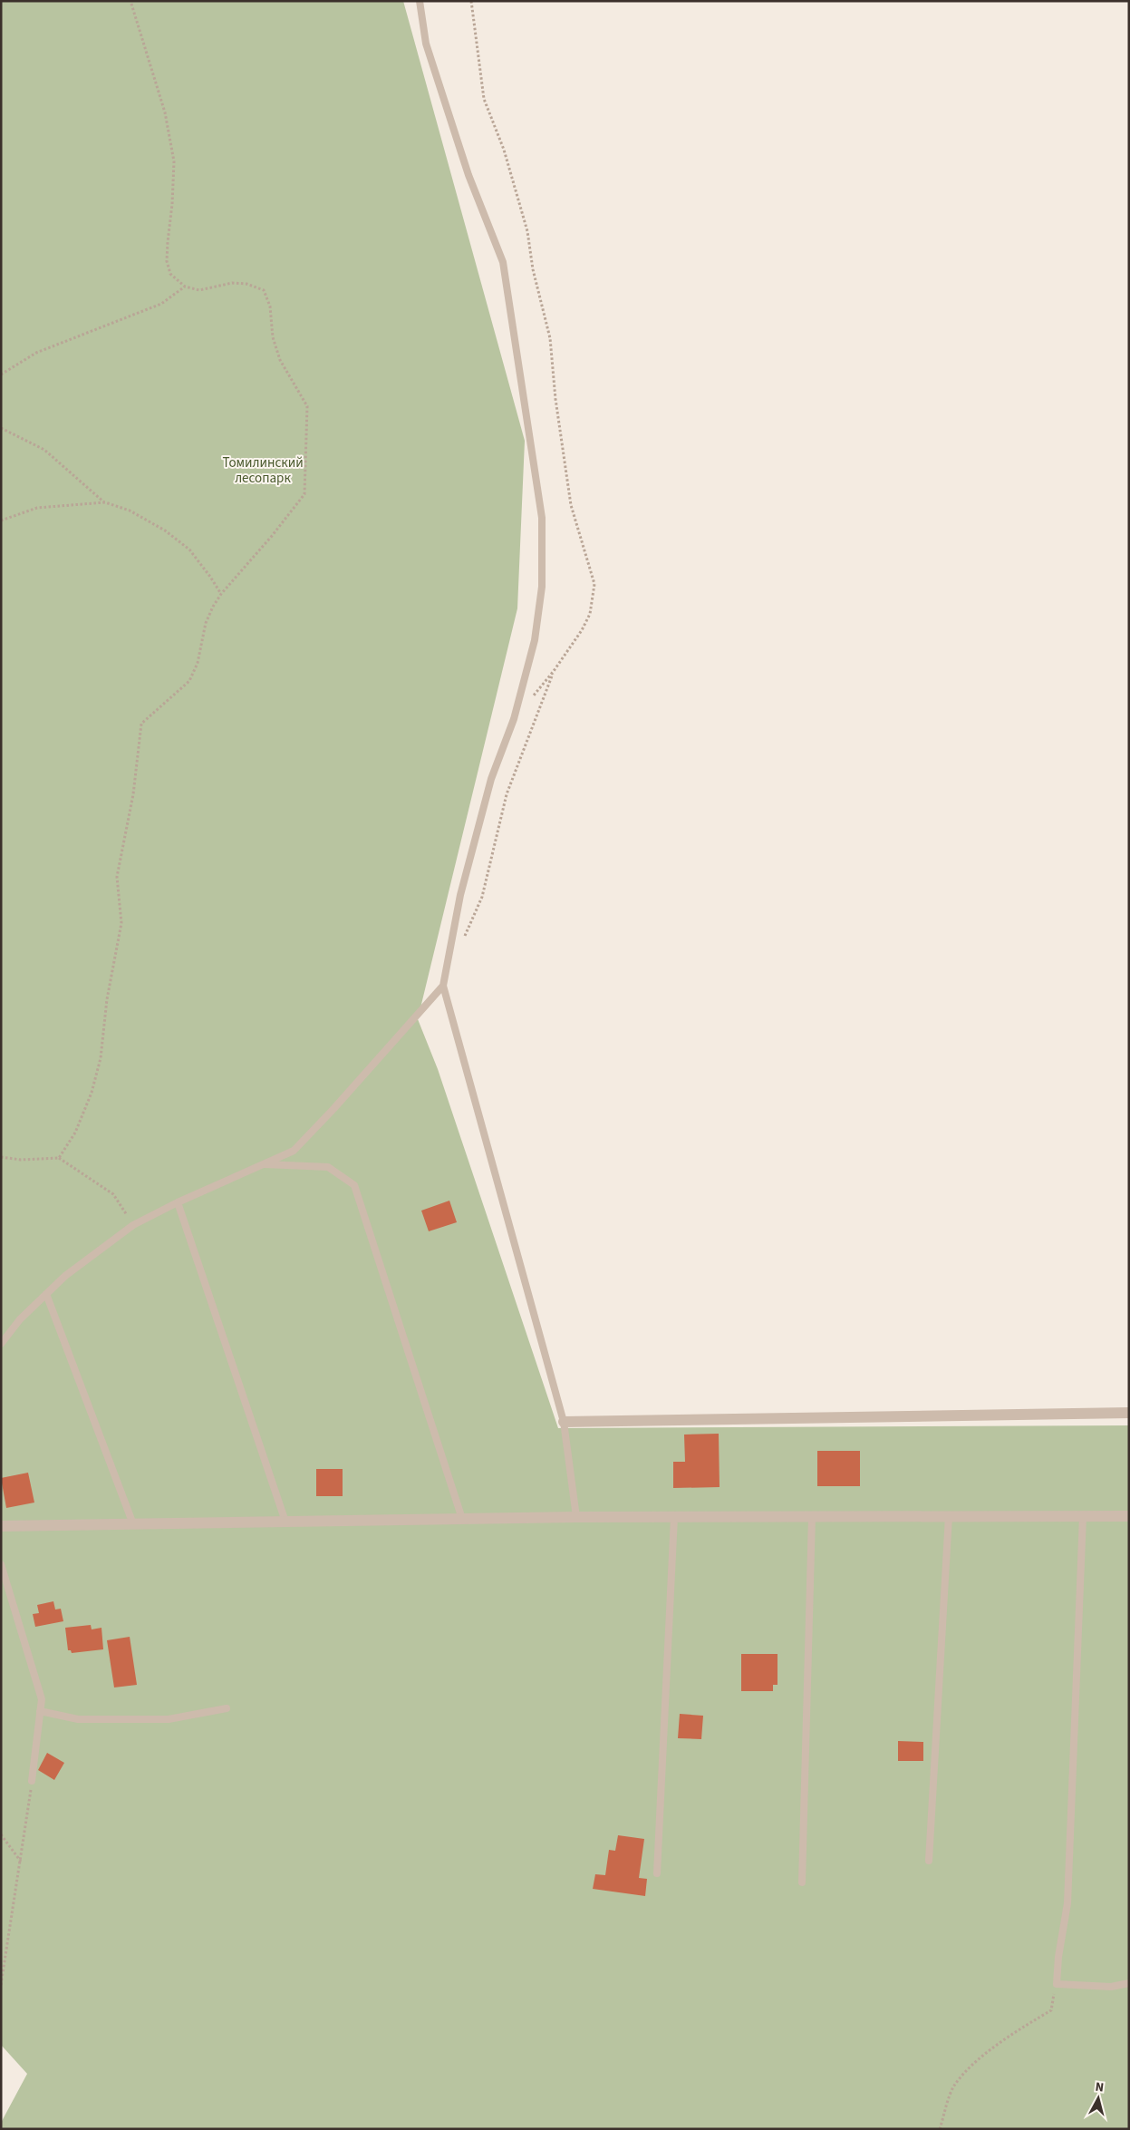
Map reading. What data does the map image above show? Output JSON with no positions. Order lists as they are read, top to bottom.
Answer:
{
  "parks": ["Томилинский лесопарк"],
  "north": "top"
}
